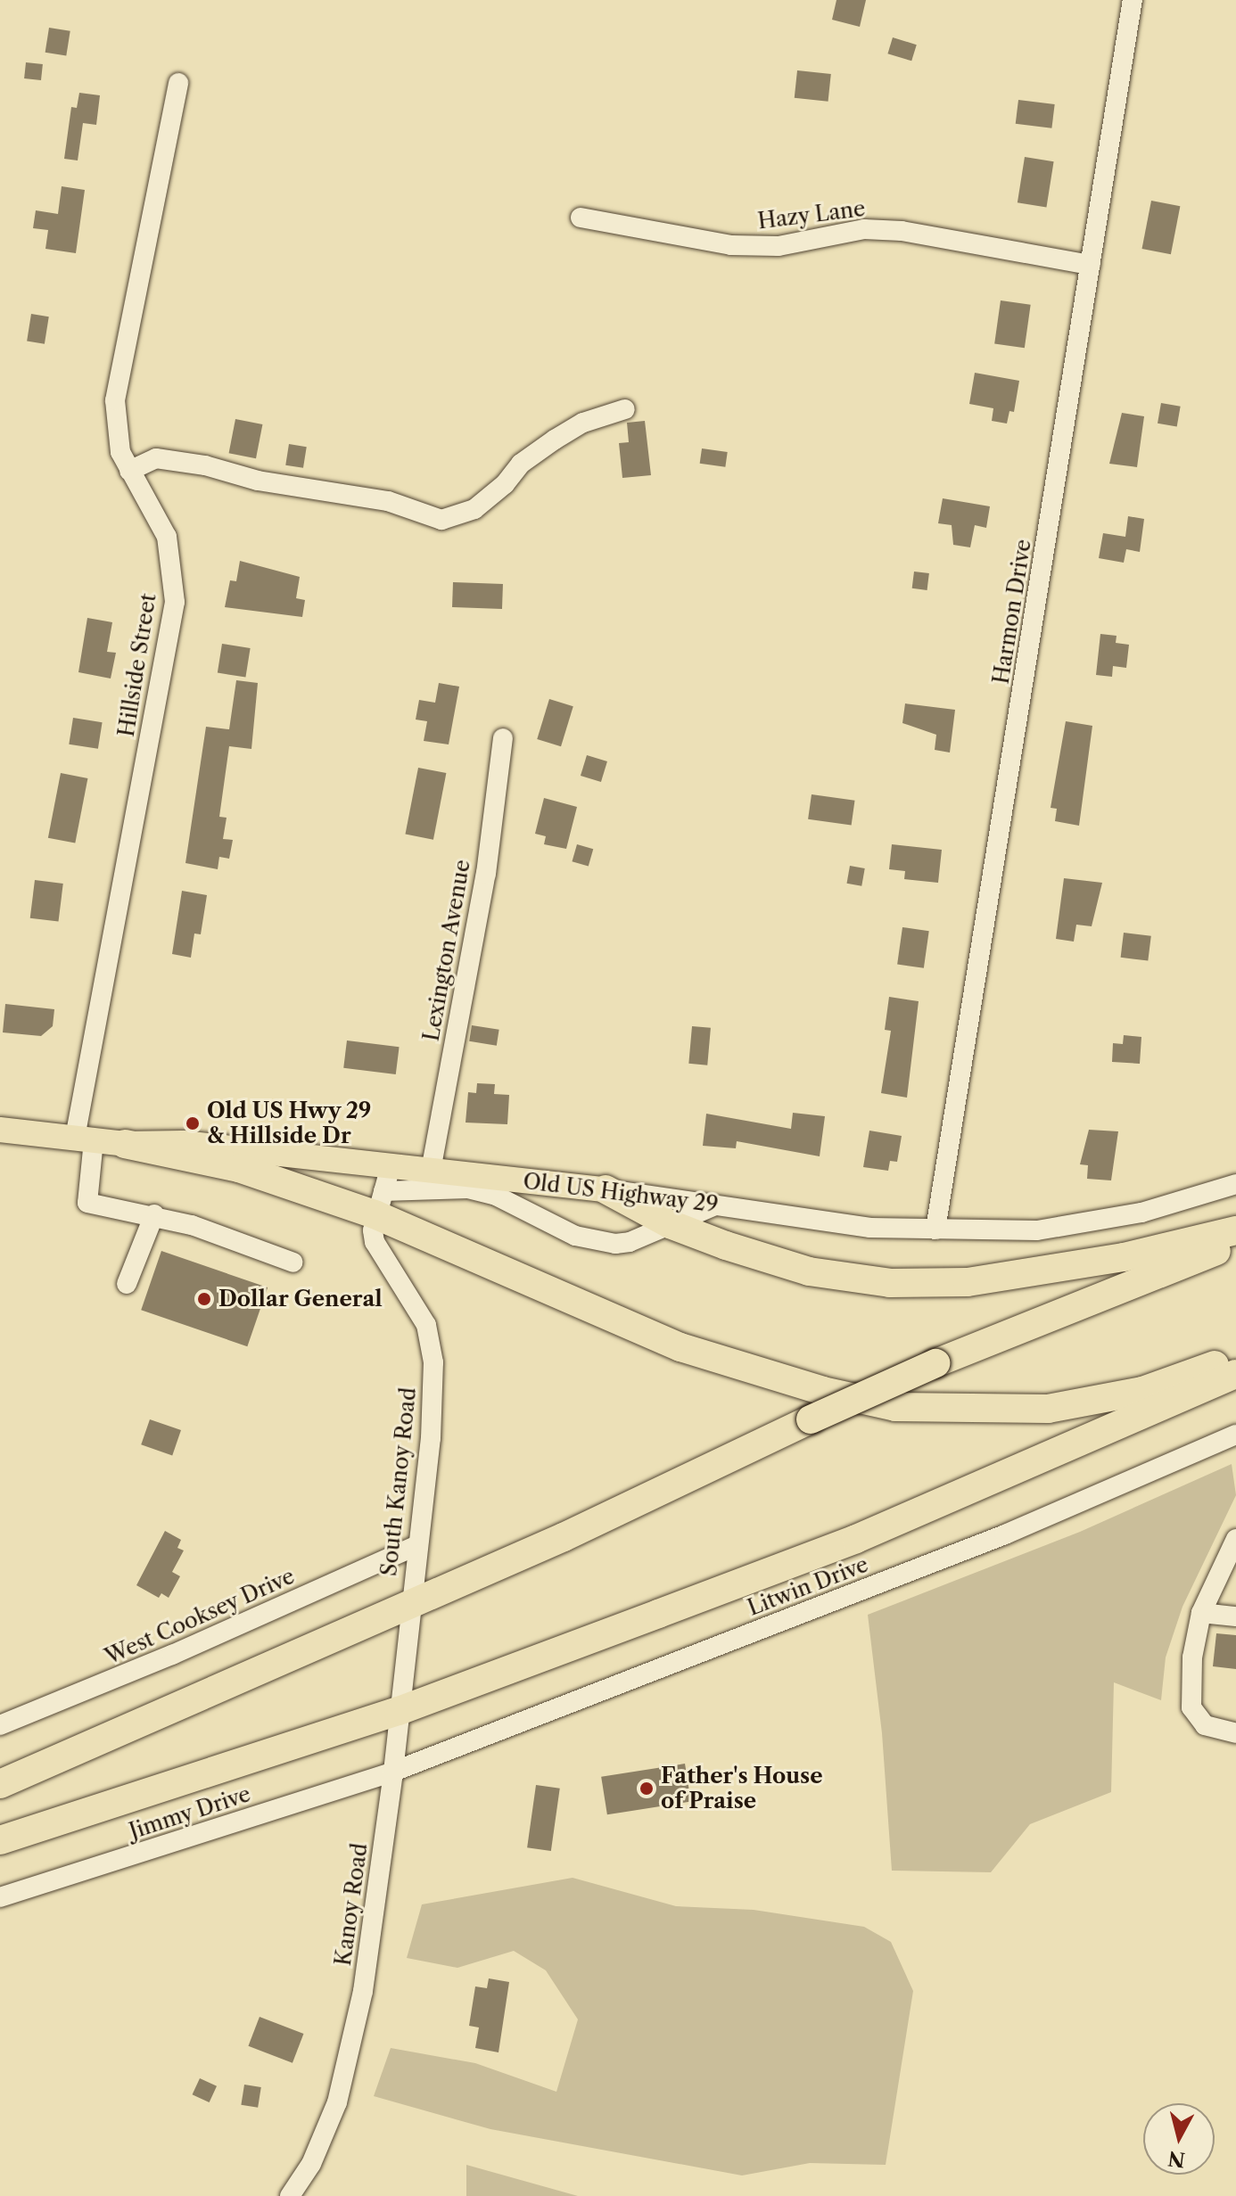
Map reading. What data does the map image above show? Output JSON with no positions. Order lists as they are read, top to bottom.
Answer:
{
  "streets": {
    "main road": ["Old US Highway 29"],
    "street": [
      "Hazy Lane",
      "Harmon Drive",
      "Hillside Street",
      "Lexington Avenue",
      "South Kanoy Road",
      "Litwin Drive",
      "West Cooksey Drive",
      "Jimmy Drive",
      "Kanoy Road"
    ]
  },
  "crossings": [
    ["Hazy Lane", "Harmon Drive"],
    ["Harmon Drive", "Old US Highway 29"],
    ["Hillside Street", "Old US Highway 29"],
    ["Lexington Avenue", "Old US Highway 29"],
    ["Old US Highway 29", "South Kanoy Road"],
    ["South Kanoy Road", "West Cooksey Drive"],
    ["South Kanoy Road", "Kanoy Road"],
    ["Litwin Drive", "Jimmy Drive"],
    ["Litwin Drive", "Kanoy Road"],
    ["Jimmy Drive", "Kanoy Road"]
  ],
  "places": ["Old US Hwy 29 & Hillside Dr", "Dollar General", "Father's House of Praise"],
  "north": "bottom"
}
